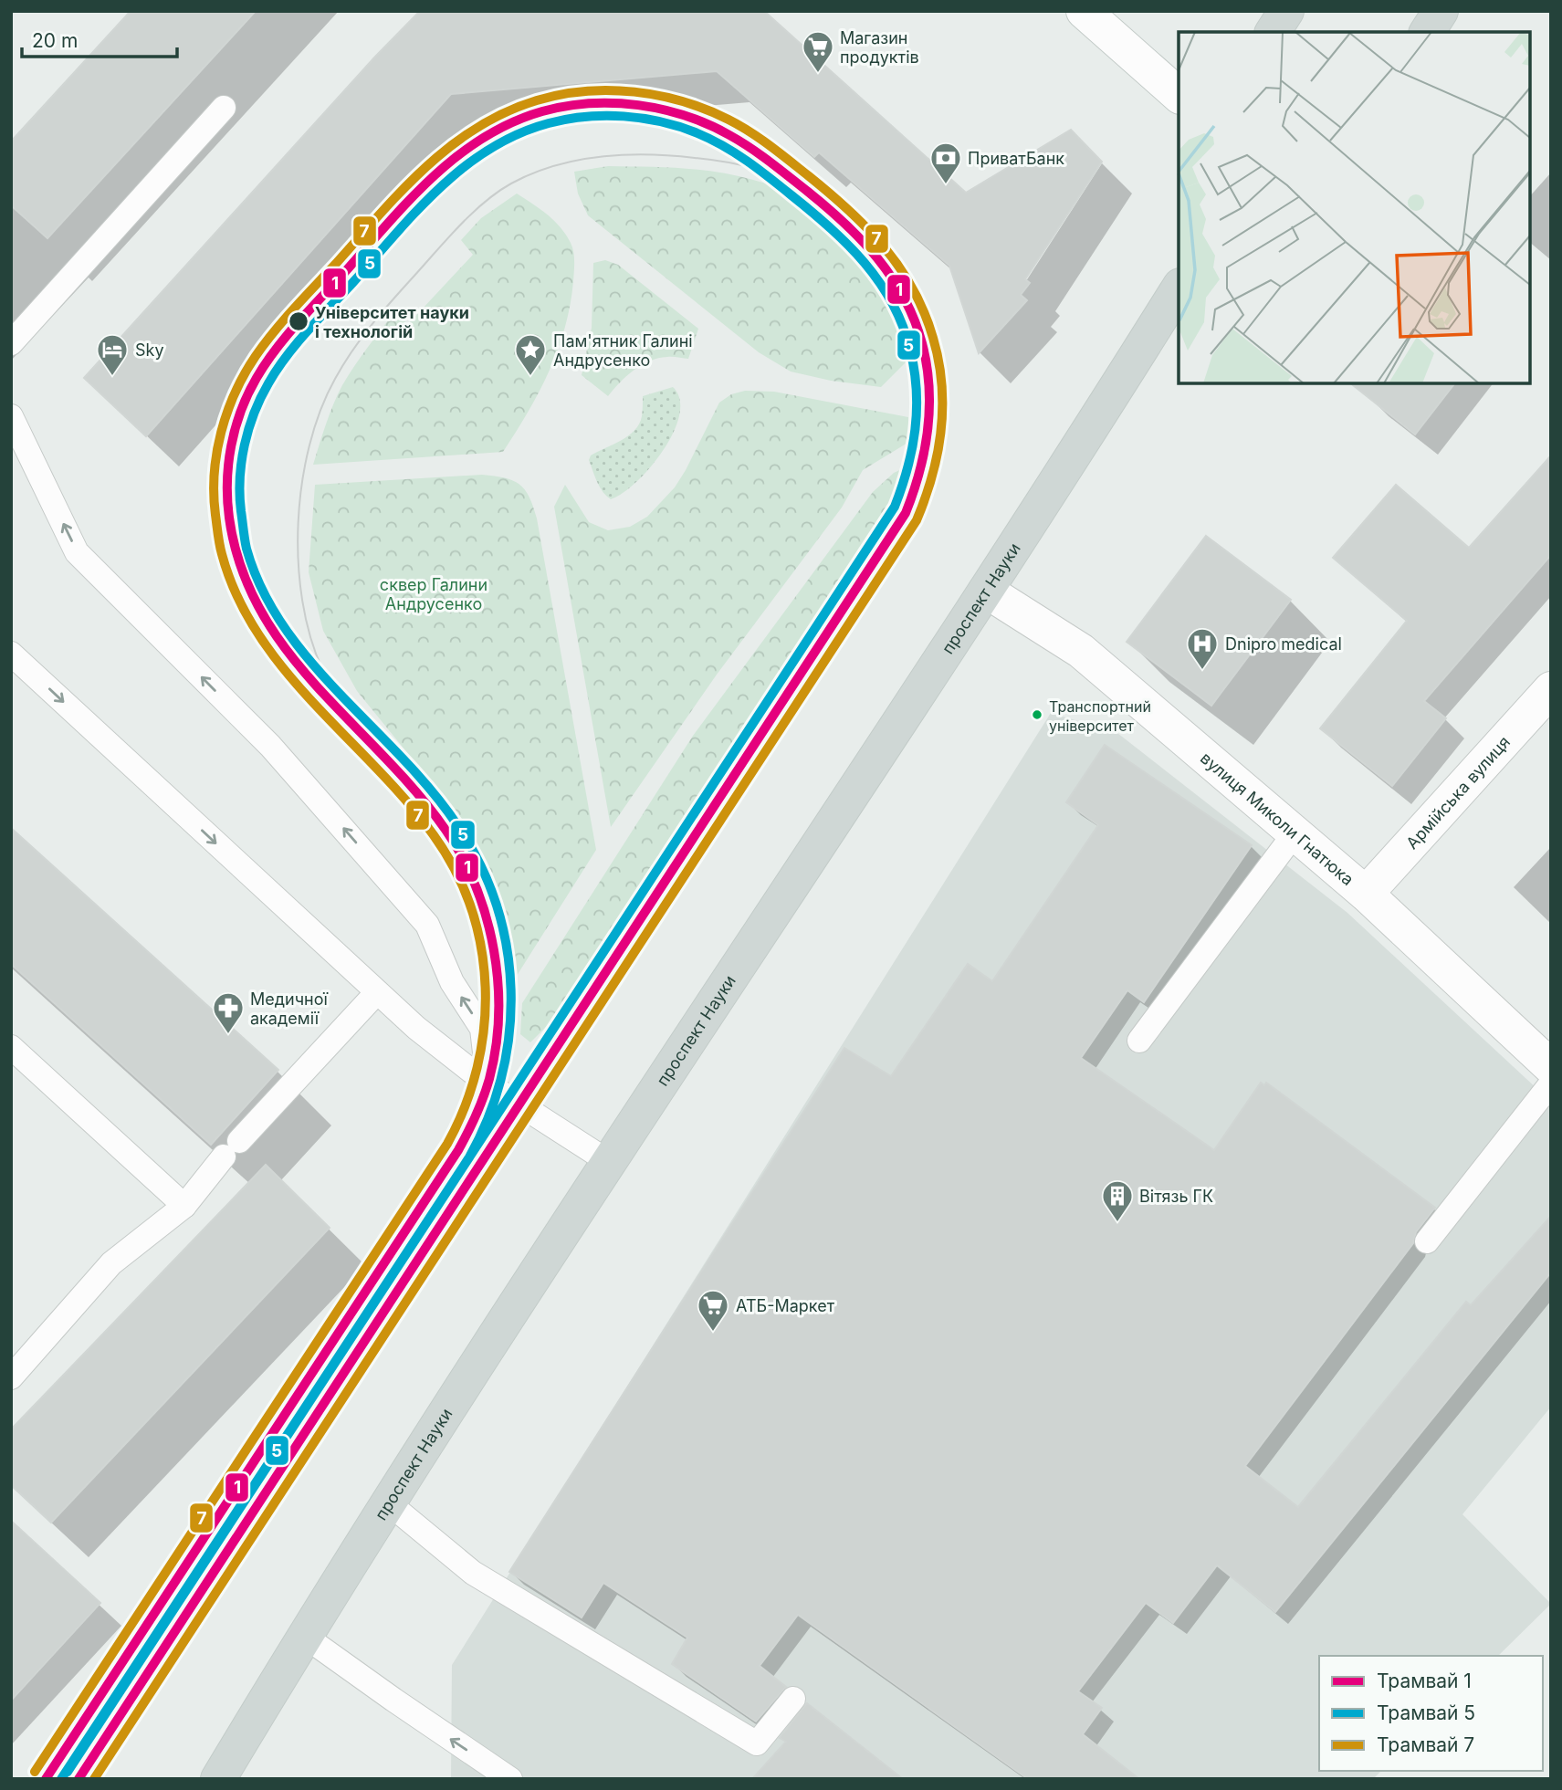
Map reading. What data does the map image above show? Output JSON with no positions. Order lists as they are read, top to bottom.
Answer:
{
  "streets": {
    "main road": ["проспект Науки"],
    "street": ["Армійська вулиця", "вулиця Миколи Гнатюка"]
  },
  "crossings": [
    ["проспект Науки", "вулиця Миколи Гнатюка"],
    ["Армійська вулиця", "вулиця Миколи Гнатюка"]
  ],
  "parks": ["сквер Галини Андрусенко"],
  "places": {
    "supermarket": ["Магазин продуктів", "АТБ-Маркет"],
    "bank": ["ПриватБанк"],
    "other": ["Університет науки і технологій", "Транспортний університет"],
    "hotel": ["Sky"],
    "place": ["Пам'ятник Галині Андрусенко"],
    "hospital": ["Dnipro medical"],
    "pharmacy": ["Медичної академії"],
    "building": ["Вітязь ГК"]
  },
  "lines": ["tram line 7", "tram line 1", "tram line 5"],
  "legend": ["Трамвай 1", "Трамвай 5", "Трамвай 7"],
  "scale_bar": "20 m"
}
